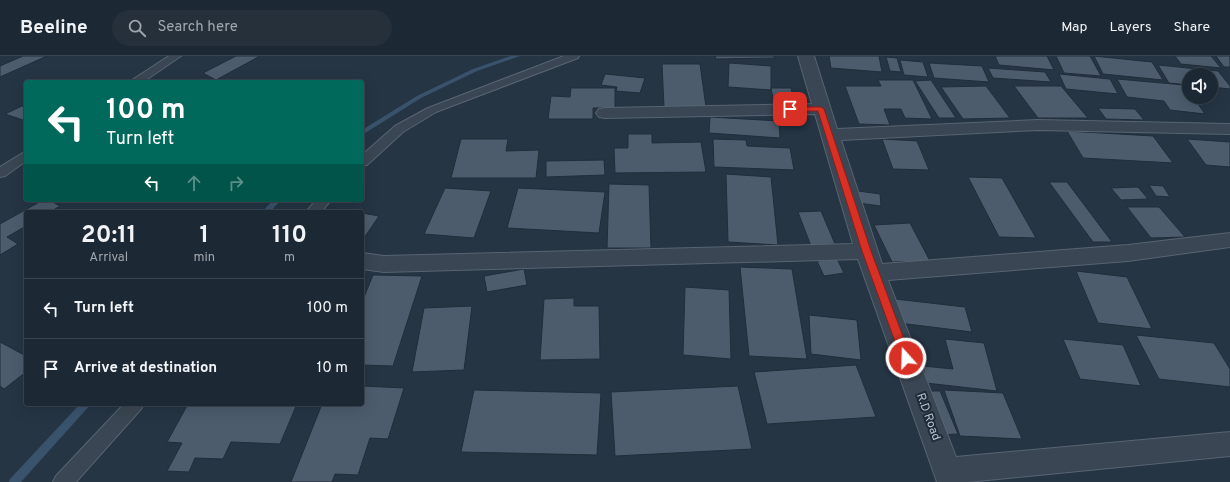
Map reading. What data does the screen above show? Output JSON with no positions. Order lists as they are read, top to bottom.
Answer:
{
  "streets": {
    "street": ["R.D Road"]
  },
  "page": {
    "header": "Beeline",
    "search": "Search here",
    "nav": ["Map", "Layers", "Share"],
    "turn": ["100 m", "Turn left"],
    "eta": [
      "20:11",
      "Arrival",
      "1",
      "min",
      "110",
      "m"
    ],
    "list": [
      {
        "name": "Turn left",
        "value": "100 m"
      },
      {
        "name": "Arrive at destination",
        "value": "10 m"
      }
    ]
  }
}
